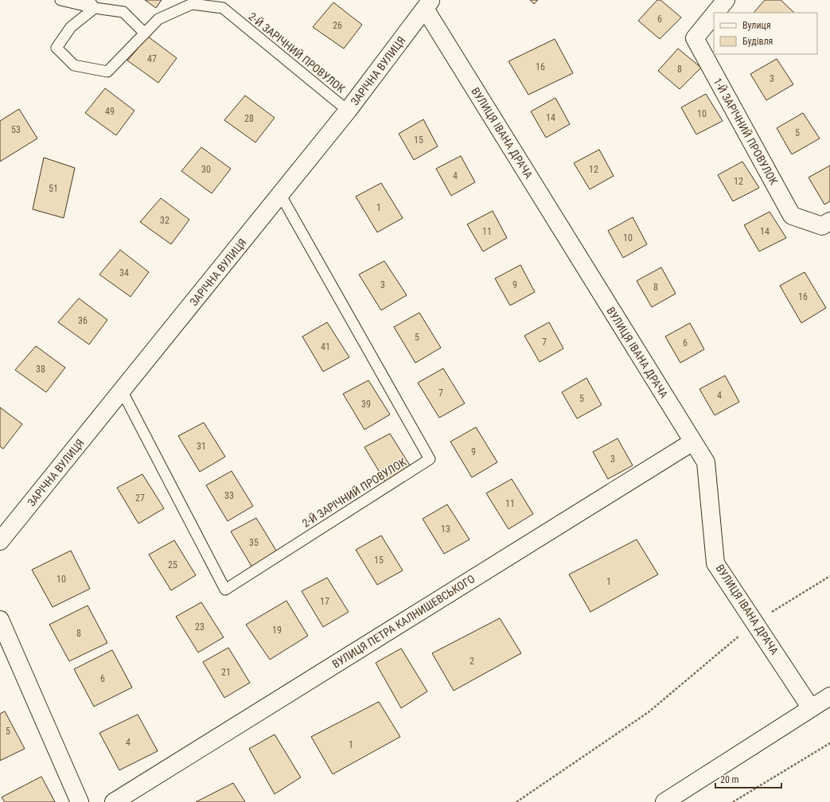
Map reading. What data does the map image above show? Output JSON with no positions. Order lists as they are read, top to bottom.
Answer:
{
  "streets": {
    "street": [
      "ЗАРІЧНА ВУЛИЦЯ",
      "1-Й ЗАРІЧНИЙ ПРОВУЛОК",
      "ВУЛИЦЯ ІВАНА ДРАЧА",
      "ВУЛИЦЯ ПЕТРА КАЛНИШЕВСЬКОГО"
    ],
    "lane": ["2-Й ЗАРІЧНИЙ ПРОВУЛОК"]
  },
  "crossings": [
    ["2-Й ЗАРІЧНИЙ ПРОВУЛОК", "ЗАРІЧНА ВУЛИЦЯ"],
    ["ЗАРІЧНА ВУЛИЦЯ", "ВУЛИЦЯ ІВАНА ДРАЧА"],
    ["ВУЛИЦЯ ІВАНА ДРАЧА", "ВУЛИЦЯ ПЕТРА КАЛНИШЕВСЬКОГО"]
  ],
  "house_numbers": [
    "6",
    "26",
    "47",
    "16",
    "8",
    "3",
    "49",
    "10",
    "14",
    "28",
    "53",
    "5",
    "15",
    "30",
    "12",
    "4",
    "12",
    "51",
    "1",
    "32",
    "11",
    "14",
    "10",
    "34",
    "3",
    "9",
    "8",
    "16",
    "36",
    "5",
    "7",
    "6",
    "41",
    "38",
    "7",
    "4",
    "5",
    "39",
    "31",
    "9",
    "3",
    "33",
    "27",
    "11",
    "13",
    "35",
    "15",
    "25",
    "10",
    "1",
    "17",
    "23",
    "19",
    "8",
    "2",
    "21",
    "6",
    "5",
    "4",
    "1"
  ],
  "legend": ["Вулиця", "Будівля"],
  "scale_bar": "20 m"
}
